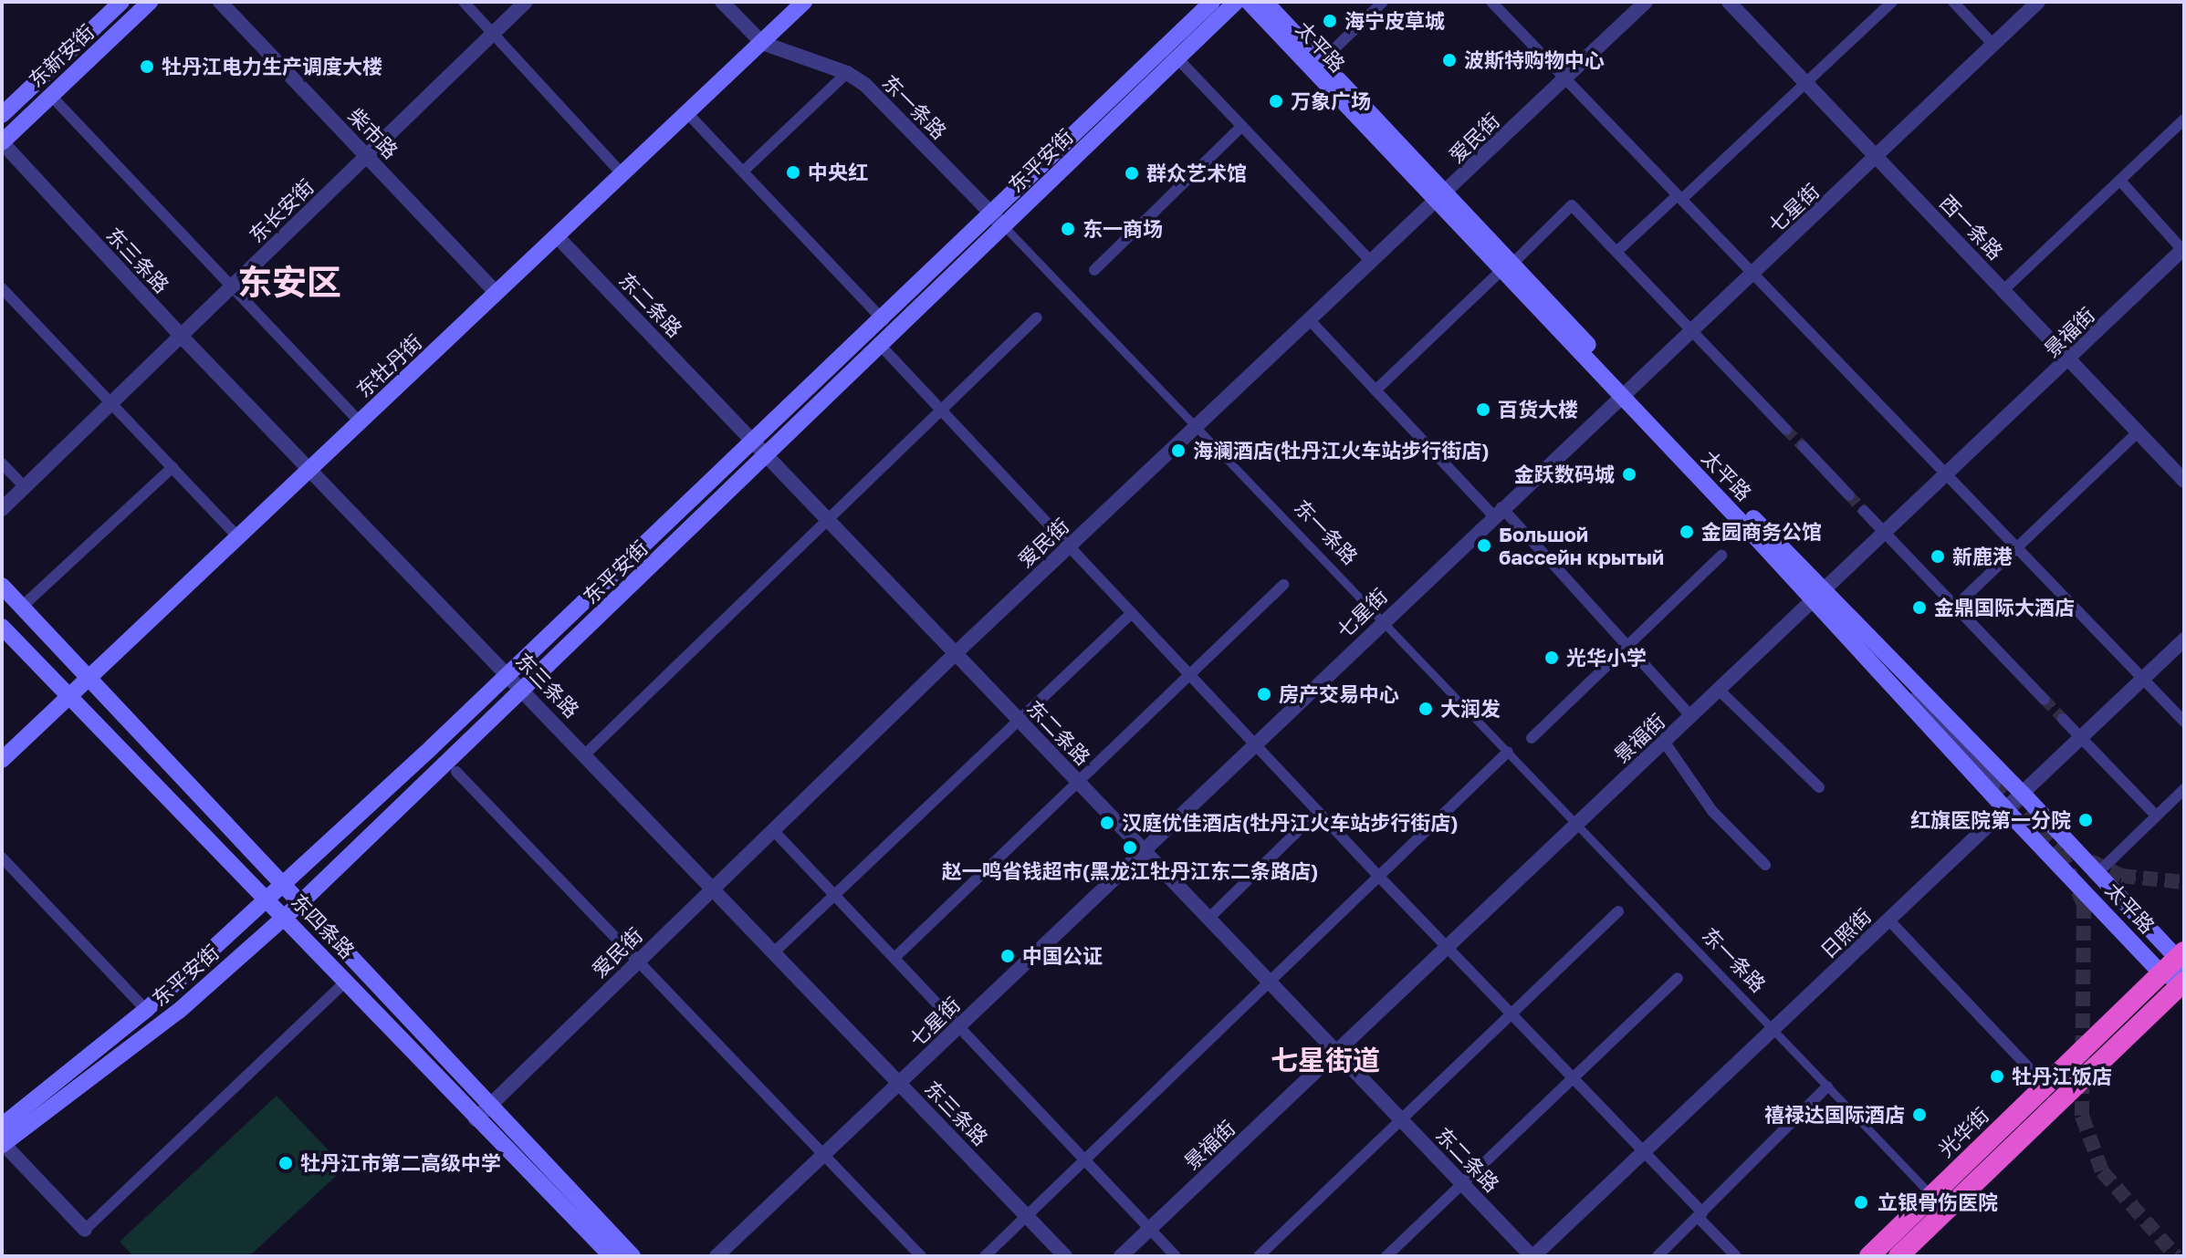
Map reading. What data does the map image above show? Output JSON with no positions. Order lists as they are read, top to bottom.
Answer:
{
  "streets": {
    "highway": ["光华街"],
    "main road": [
      "太平路",
      "东新安街",
      "东平安街",
      "东牡丹街",
      "东四条路"
    ],
    "street": [
      "东一条路",
      "柴市路",
      "爱民街",
      "七星街",
      "东长安街",
      "西一条路",
      "东三条路",
      "东二条路",
      "景福街",
      "日照街"
    ]
  },
  "crossings": [
    ["太平路", "爱民街"],
    ["太平路", "七星街"],
    ["太平路", "景福街"],
    ["太平路", "日照街"],
    ["太平路", "光华街"],
    ["东新安街", "东三条路"],
    ["东一条路", "爱民街"],
    ["东一条路", "东平安街"],
    ["东一条路", "七星街"],
    ["东一条路", "景福街"],
    ["东一条路", "东牡丹街"],
    ["东一条路", "日照街"],
    ["东一条路", "光华街"],
    ["柴市路", "东长安街"],
    ["柴市路", "东牡丹街"],
    ["爱民街", "东三条路"],
    ["爱民街", "东二条路"],
    ["爱民街", "东四条路"],
    ["东平安街", "东三条路"],
    ["东平安街", "东二条路"],
    ["东平安街", "东四条路"],
    ["七星街", "西一条路"],
    ["七星街", "东三条路"],
    ["七星街", "东二条路"],
    ["东长安街", "东三条路"],
    ["西一条路", "景福街"],
    ["东三条路", "东牡丹街"],
    ["东二条路", "景福街"],
    ["东二条路", "东牡丹街"],
    ["东二条路", "日照街"],
    ["东牡丹街", "东四条路"]
  ],
  "districts": ["东安区", "七星街道"],
  "places": [
    "海宁皮草城",
    "波斯特购物中心",
    "牡丹江电力生产调度大楼",
    "万象广场",
    "中央红",
    "群众艺术馆",
    "东一商场",
    "百货大楼",
    "海澜酒店(牡丹江火车站步行街店)",
    "金跃数码城",
    "金园商务公馆",
    "Большой бассейн крытый",
    "新鹿港",
    "金鼎国际大酒店",
    "光华小学",
    "房产交易中心",
    "大润发",
    "红旗医院第一分院",
    "汉庭优佳酒店(牡丹江火车站步行街店)",
    "赵一鸣省钱超市(黑龙江牡丹江东二条路店)",
    "中国公证",
    "牡丹江饭店",
    "禧禄达国际酒店",
    "牡丹江市第二高级中学",
    "立银骨伤医院"
  ]
}
